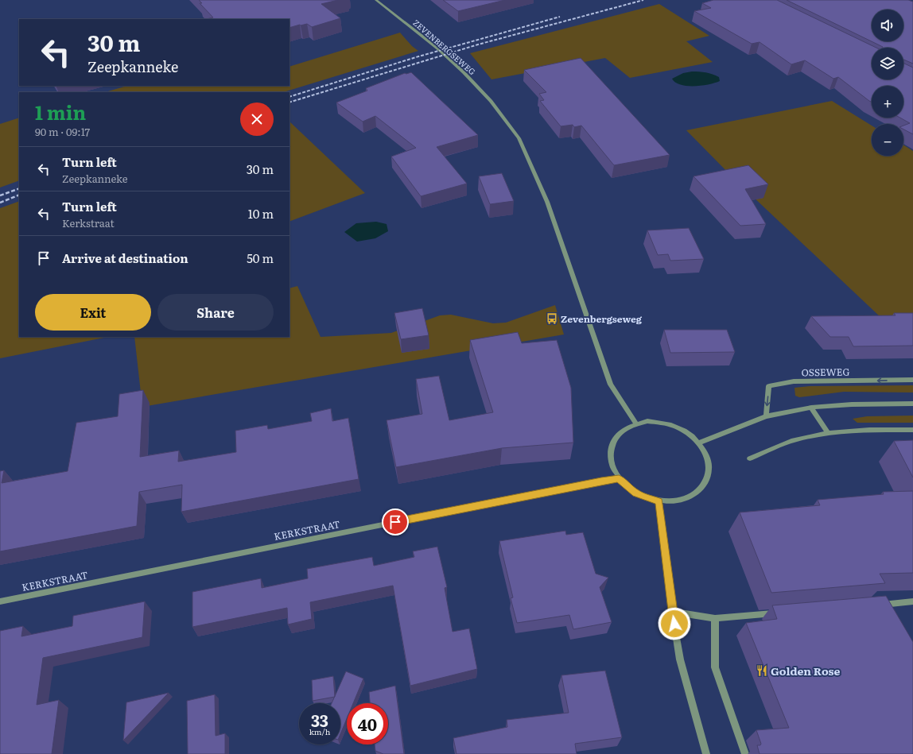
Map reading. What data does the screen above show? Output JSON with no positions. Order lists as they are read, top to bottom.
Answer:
{
  "streets": {
    "street": ["ZEVENBERGSEWEG", "OSSEWEG", "KERKSTRAAT"]
  },
  "crossings": [
    ["ZEVENBERGSEWEG", "KERKSTRAAT"]
  ],
  "places": {
    "bus stop": ["Zevenbergseweg"],
    "restaurant": ["Golden Rose"]
  },
  "page": {
    "map_buttons": ["+", "−"],
    "turn": ["30 m", "Zeepkanneke"],
    "heading": ["1 min", "90 m · 09:17"],
    "list": [
      {
        "name": "Turn left",
        "note": "Zeepkanneke",
        "value": "30 m"
      },
      {
        "name": "Turn left",
        "note": "Kerkstraat",
        "value": "10 m"
      },
      {
        "name": "Arrive at destination",
        "value": "50 m"
      }
    ],
    "buttons": ["Exit", "Share"],
    "speed": "33 km/h",
    "limit": "40"
  }
}
